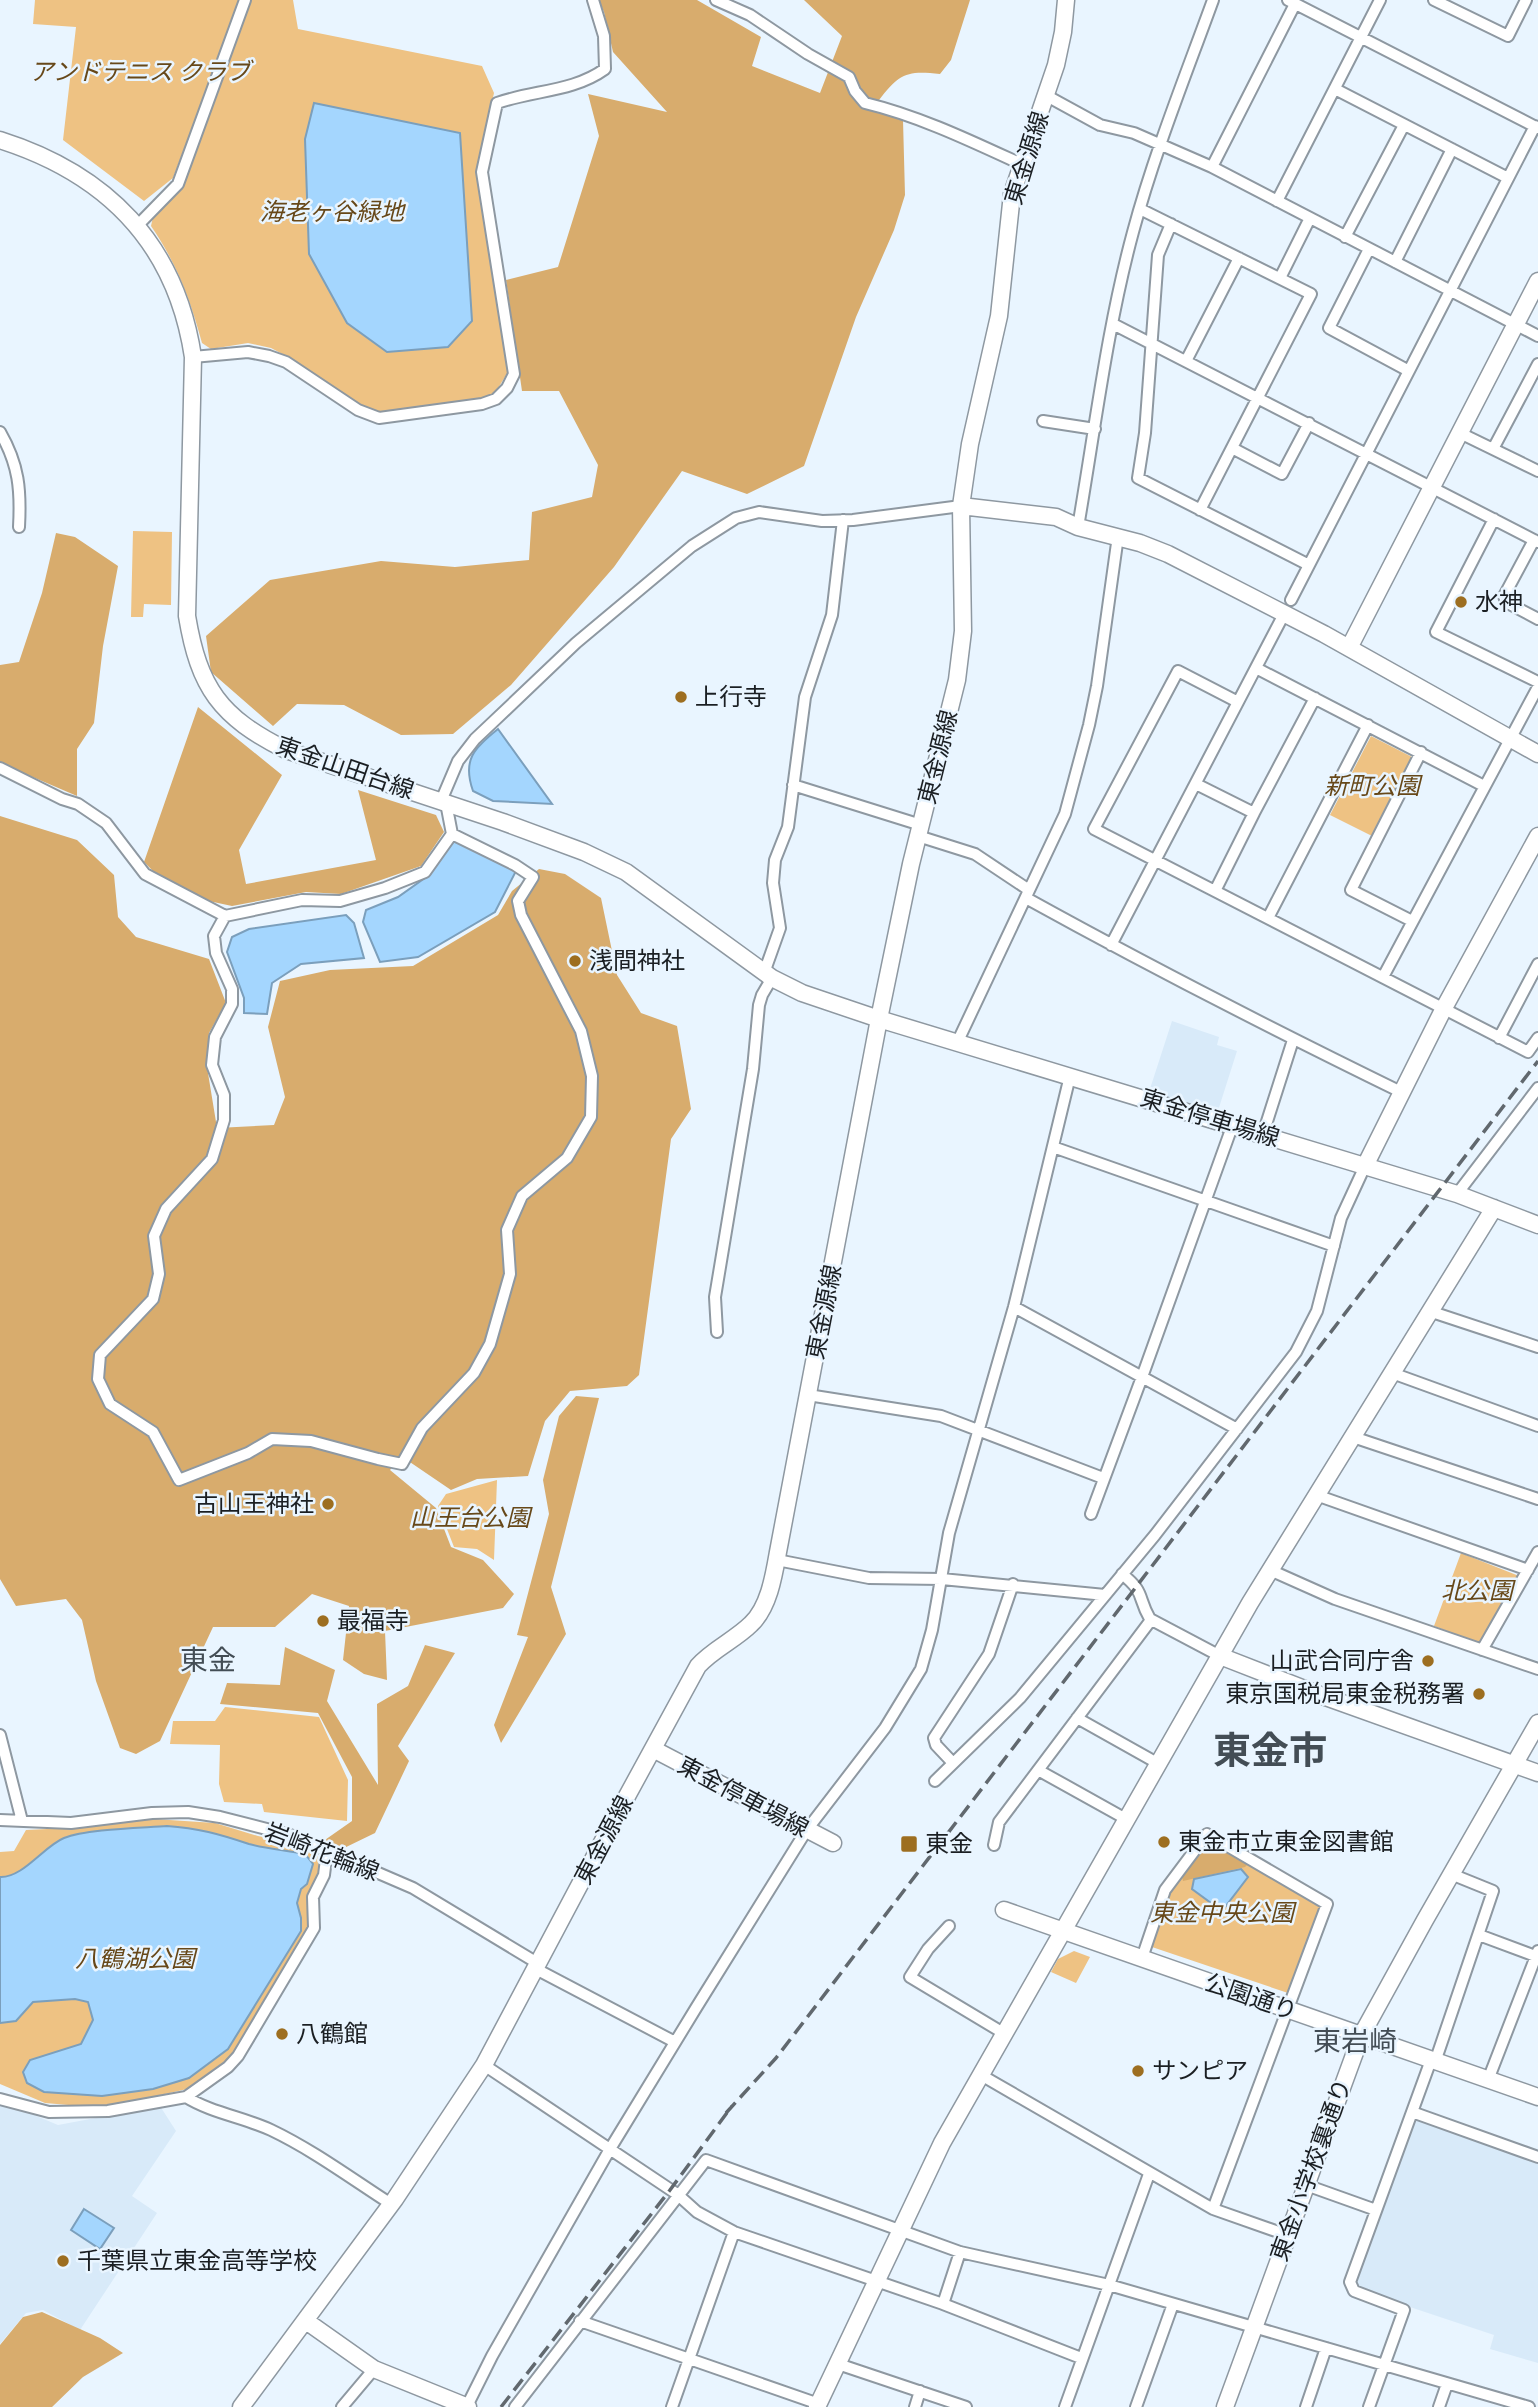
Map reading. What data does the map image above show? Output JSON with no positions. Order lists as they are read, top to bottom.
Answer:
{
  "streets": {
    "main road": [
      "東金源線",
      "東金山田台線",
      "東金停車場線",
      "公園通り",
      "東金小学校裏通り"
    ],
    "street": ["岩崎花輪線"]
  },
  "crossings": [
    ["東金源線", "東金山田台線"],
    ["東金源線", "東金停車場線"],
    ["東金源線", "岩崎花輪線"],
    ["東金山田台線", "東金停車場線"],
    ["公園通り", "東金小学校裏通り"]
  ],
  "districts": ["東金", "東金市", "東岩崎"],
  "parks": [
    "アンドテニス クラブ",
    "海老ヶ谷緑地",
    "新町公園",
    "山王台公園",
    "北公園",
    "東金中央公園",
    "八鶴湖公園"
  ],
  "places": {
    "other": [
      "水神",
      "上行寺",
      "浅間神社",
      "古山王神社",
      "最福寺",
      "山武合同庁舎",
      "東京国税局東金税務署",
      "東金市立東金図書館",
      "八鶴館",
      "サンピア",
      "千葉県立東金高等学校"
    ],
    "transit": ["東金"]
  }
}
